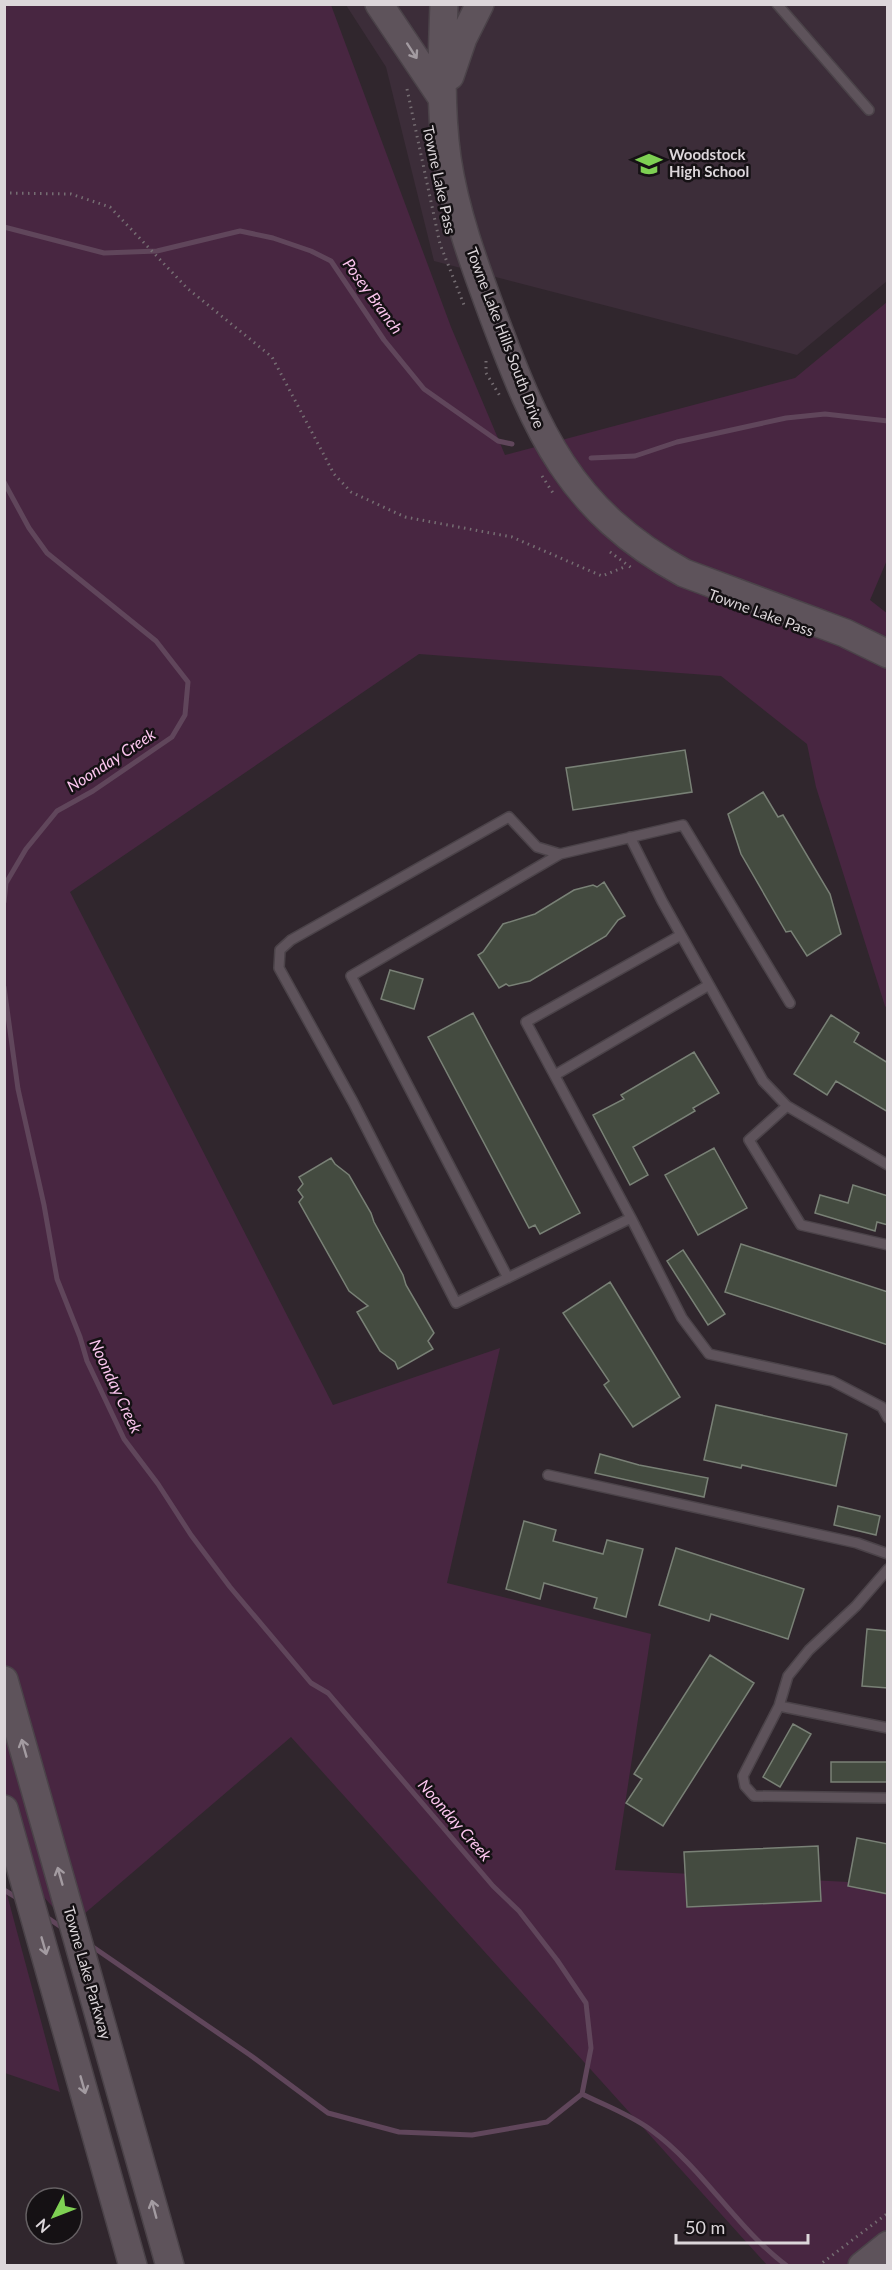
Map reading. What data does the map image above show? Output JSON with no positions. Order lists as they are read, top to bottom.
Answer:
{
  "streets": {
    "street": ["Towne Lake Hills South Drive", "Towne Lake Parkway"],
    "path": ["Towne Lake Pass"]
  },
  "water": ["Posey Branch", "Noonday Creek"],
  "places": {
    "school or university": ["Woodstock High School"]
  },
  "scale_bar": "50 m",
  "north": "bottom left"
}
